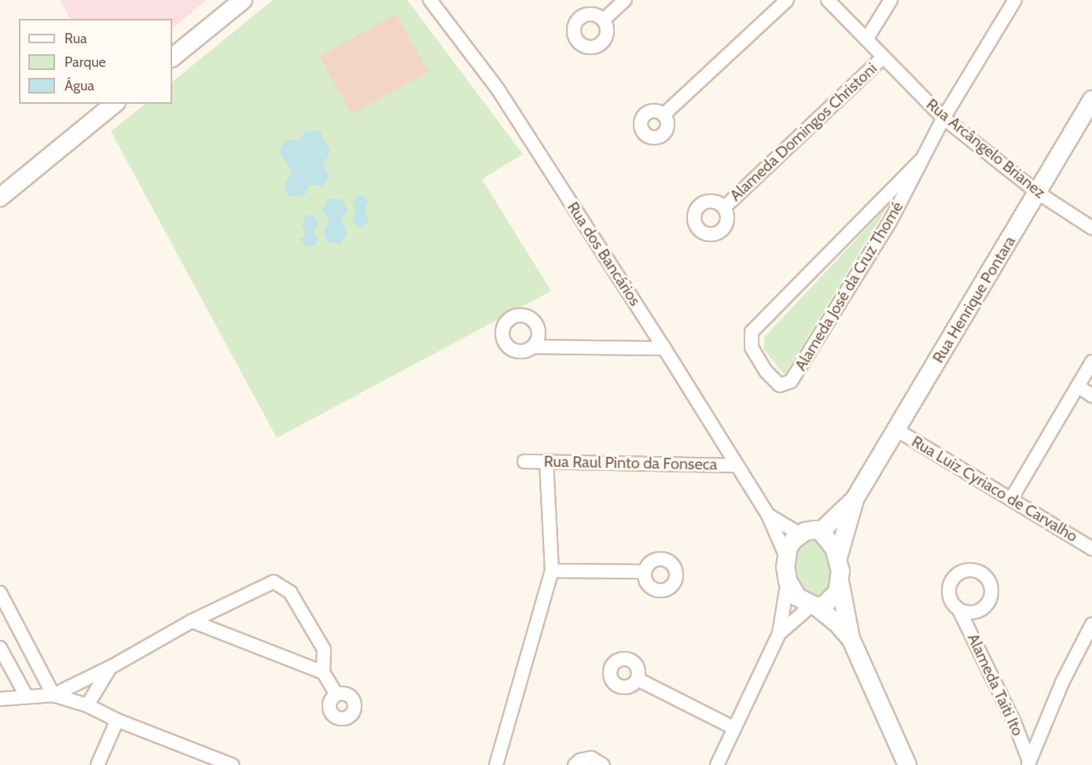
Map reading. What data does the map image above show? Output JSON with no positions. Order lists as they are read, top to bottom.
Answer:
{
  "streets": {
    "street": [
      "Alameda Domingos Christoni",
      "Rua Arcângelo Brianez",
      "Rua dos Bancários",
      "Alameda José da Cruz Thomé",
      "Rua Henrique Pontara",
      "Rua Raul Pinto da Fonseca",
      "Rua Luiz Cyriaco de Carvalho",
      "Alameda Taiti Ito"
    ]
  },
  "crossings": [
    ["Alameda Domingos Christoni", "Rua Arcângelo Brianez"],
    ["Rua Arcângelo Brianez", "Alameda José da Cruz Thomé"],
    ["Rua Arcângelo Brianez", "Rua Henrique Pontara"],
    ["Rua dos Bancários", "Rua Henrique Pontara"],
    ["Rua dos Bancários", "Rua Raul Pinto da Fonseca"],
    ["Rua Henrique Pontara", "Rua Luiz Cyriaco de Carvalho"]
  ],
  "legend": ["Rua", "Parque", "Água"]
}
